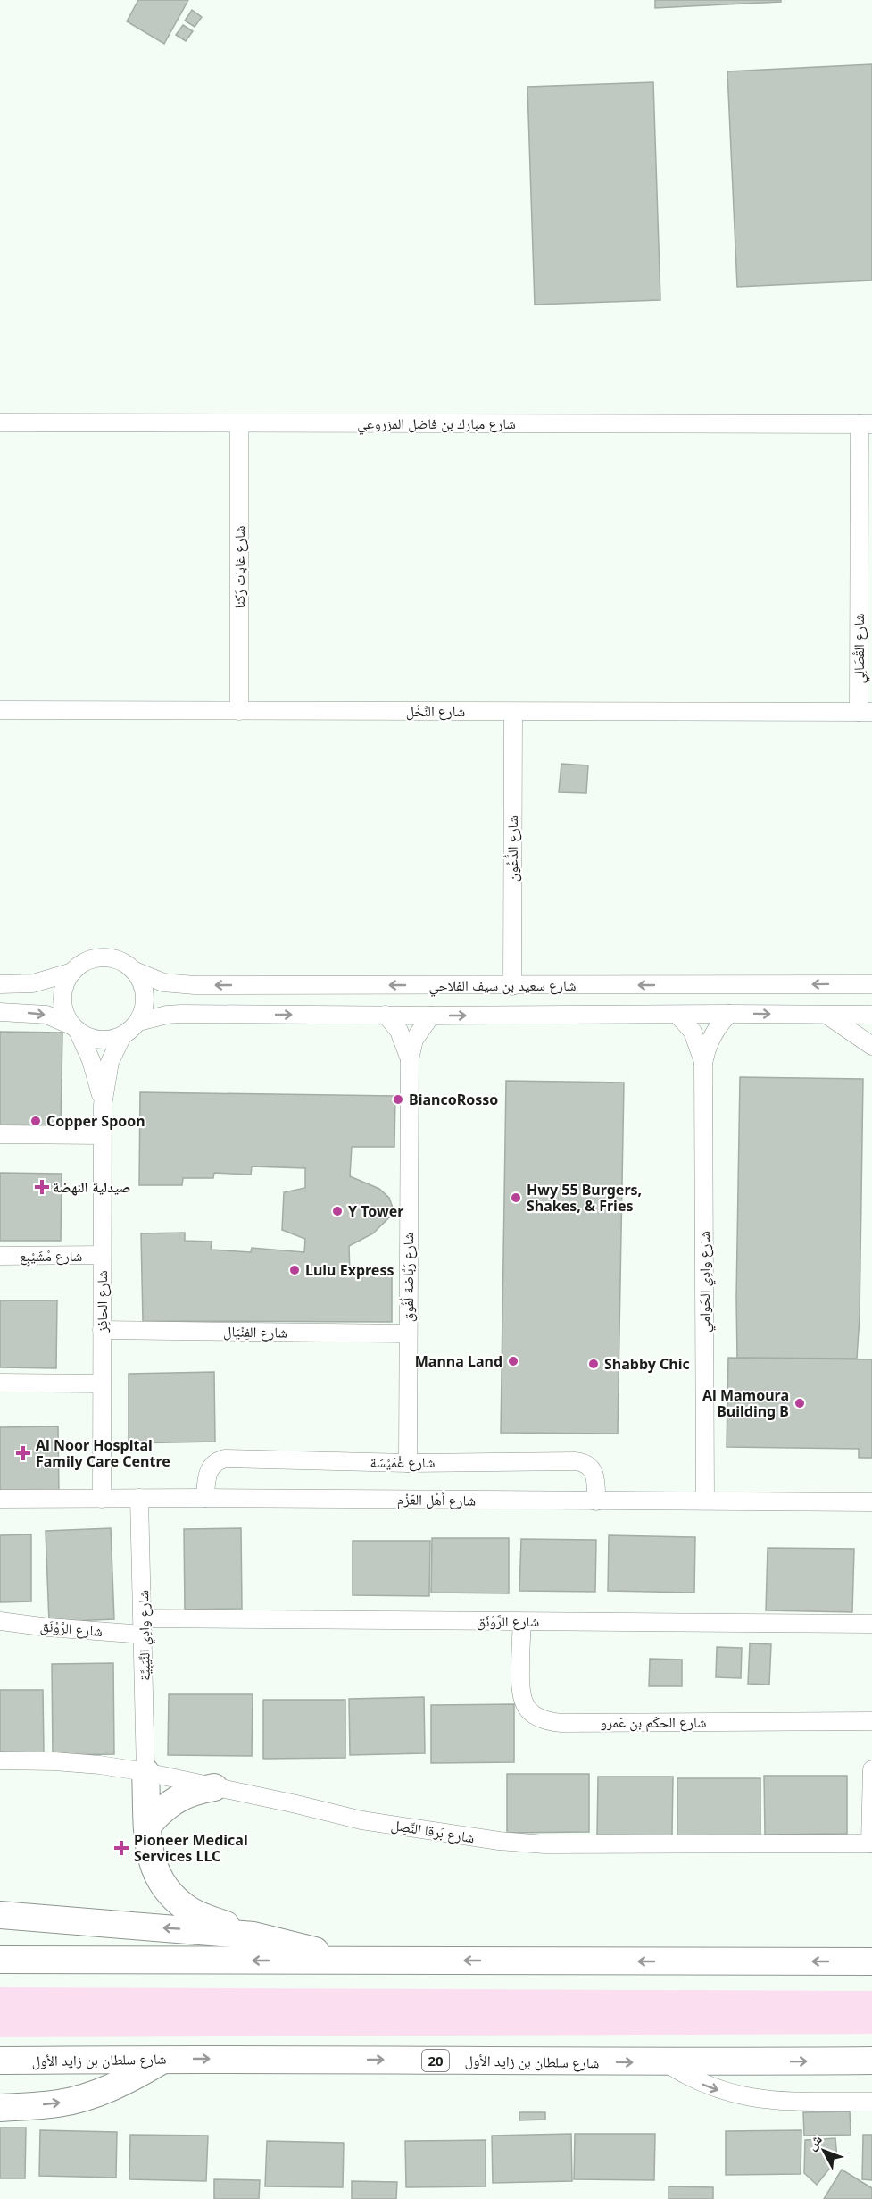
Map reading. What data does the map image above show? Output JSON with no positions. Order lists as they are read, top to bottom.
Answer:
{
  "streets": {
    "main road": ["شارع سلطان بن زايد الأول", "20"],
    "street": [
      "شارع مبارك بن فاضل المزروعي",
      "شارع غابات رَكنا",
      "شارع القْصَالِي",
      "شارع النَّخْل",
      "شارع الدُّعُون",
      "شارع سعيد بن سيف الفلاحي",
      "شارع مْشَيْبِع",
      "شارع رَبَّاضة لُفُوق",
      "شارع وادِي الحَوامي",
      "شارع الحافِز",
      "شارع الفِنْيَال",
      "شارع غْمَيْسَة",
      "شارع أهْل العَزْم",
      "شارع الرَّوْنَق",
      "شارع وادِي النِّيَبِيَّة",
      "شارع الحكَم بن عَمرو",
      "شارع بَرقا النِّصِل"
    ]
  },
  "crossings": [
    ["شارع مبارك بن فاضل المزروعي", "شارع غابات رَكنا"],
    ["شارع مبارك بن فاضل المزروعي", "شارع القْصَالِي"],
    ["شارع غابات رَكنا", "شارع النَّخْل"],
    ["شارع القْصَالِي", "شارع النَّخْل"],
    ["شارع النَّخْل", "شارع الدُّعُون"],
    ["شارع الدُّعُون", "شارع سعيد بن سيف الفلاحي"],
    ["شارع سعيد بن سيف الفلاحي", "شارع رَبَّاضة لُفُوق"],
    ["شارع سعيد بن سيف الفلاحي", "شارع وادِي الحَوامي"],
    ["شارع سعيد بن سيف الفلاحي", "شارع الحافِز"],
    ["شارع مْشَيْبِع", "شارع الحافِز"],
    ["شارع رَبَّاضة لُفُوق", "شارع الفِنْيَال"],
    ["شارع رَبَّاضة لُفُوق", "شارع غْمَيْسَة"],
    ["شارع وادِي الحَوامي", "شارع أهْل العَزْم"],
    ["شارع الحافِز", "شارع الفِنْيَال"],
    ["شارع الحافِز", "شارع أهْل العَزْم"],
    ["شارع غْمَيْسَة", "شارع أهْل العَزْم"],
    ["شارع أهْل العَزْم", "شارع وادِي النِّيَبِيَّة"],
    ["شارع الرَّوْنَق", "شارع وادِي النِّيَبِيَّة"],
    ["شارع الرَّوْنَق", "شارع الحكَم بن عَمرو"],
    ["شارع وادِي النِّيَبِيَّة", "شارع بَرقا النِّصِل"]
  ],
  "places": {
    "other": [
      "BiancoRosso",
      "Copper Spoon",
      "Hwy 55 Burgers, Shakes, & Fries",
      "Y Tower",
      "Lulu Express",
      "Manna Land",
      "Shabby Chic",
      "Al Mamoura Building B"
    ],
    "health": ["صيدلية النهضة", "Al Noor Hospital Family Care Centre", "Pioneer Medical Services LLC"]
  },
  "north": "top left"
}
